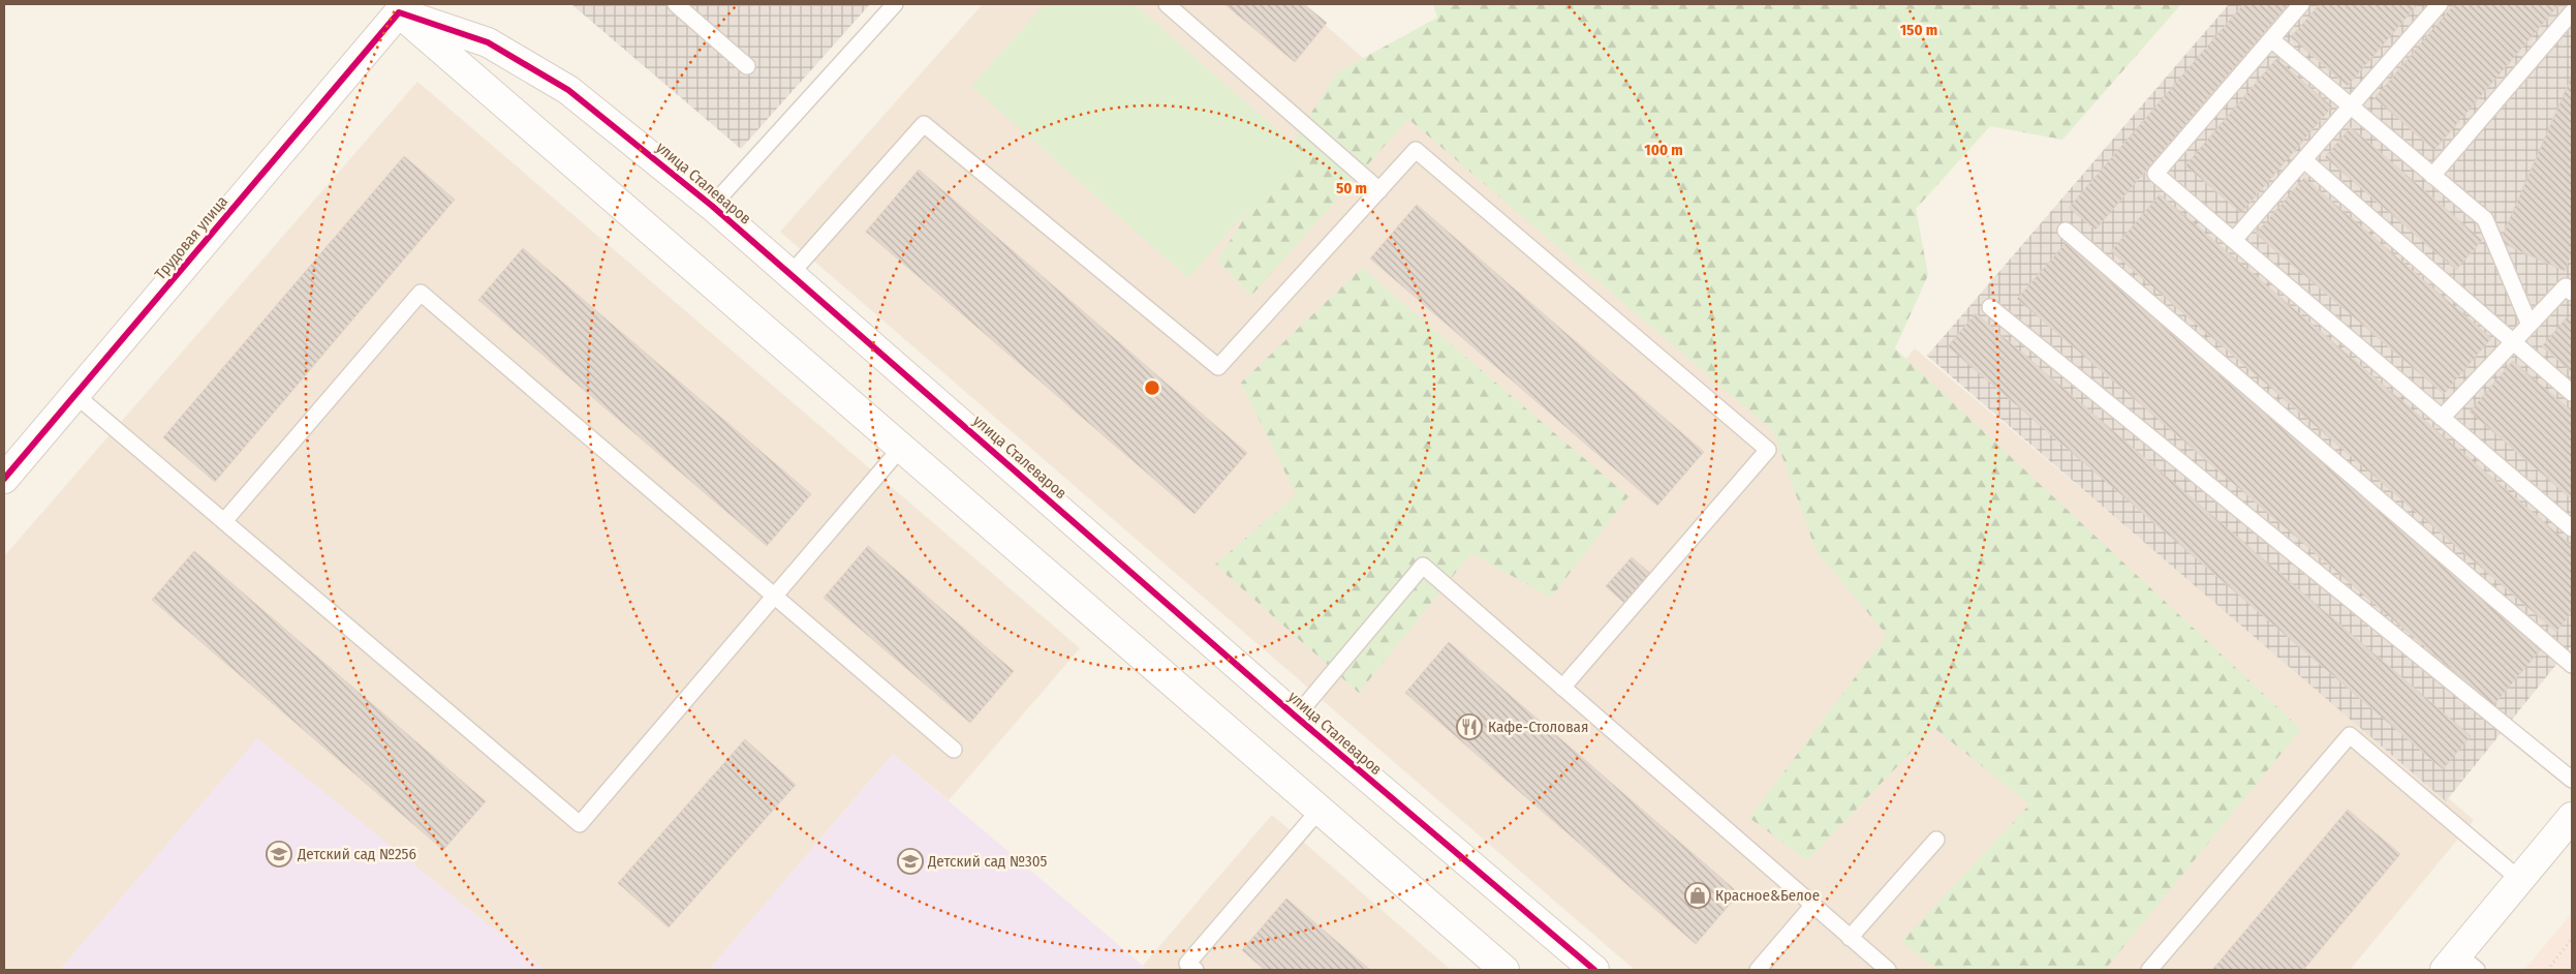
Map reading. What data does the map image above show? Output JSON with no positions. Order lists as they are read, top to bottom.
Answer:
{
  "streets": {
    "street": ["улица Сталеваров", "Трудовая улица"]
  },
  "crossings": [
    ["улица Сталеваров", "Трудовая улица"]
  ],
  "places": {
    "restaurant": ["Кафе-Столовая"],
    "school or university": ["Детский сад №256", "Детский сад №305"],
    "shop": ["Красное&Белое"]
  },
  "rings": ["150 m", "100 m", "50 m"]
}
